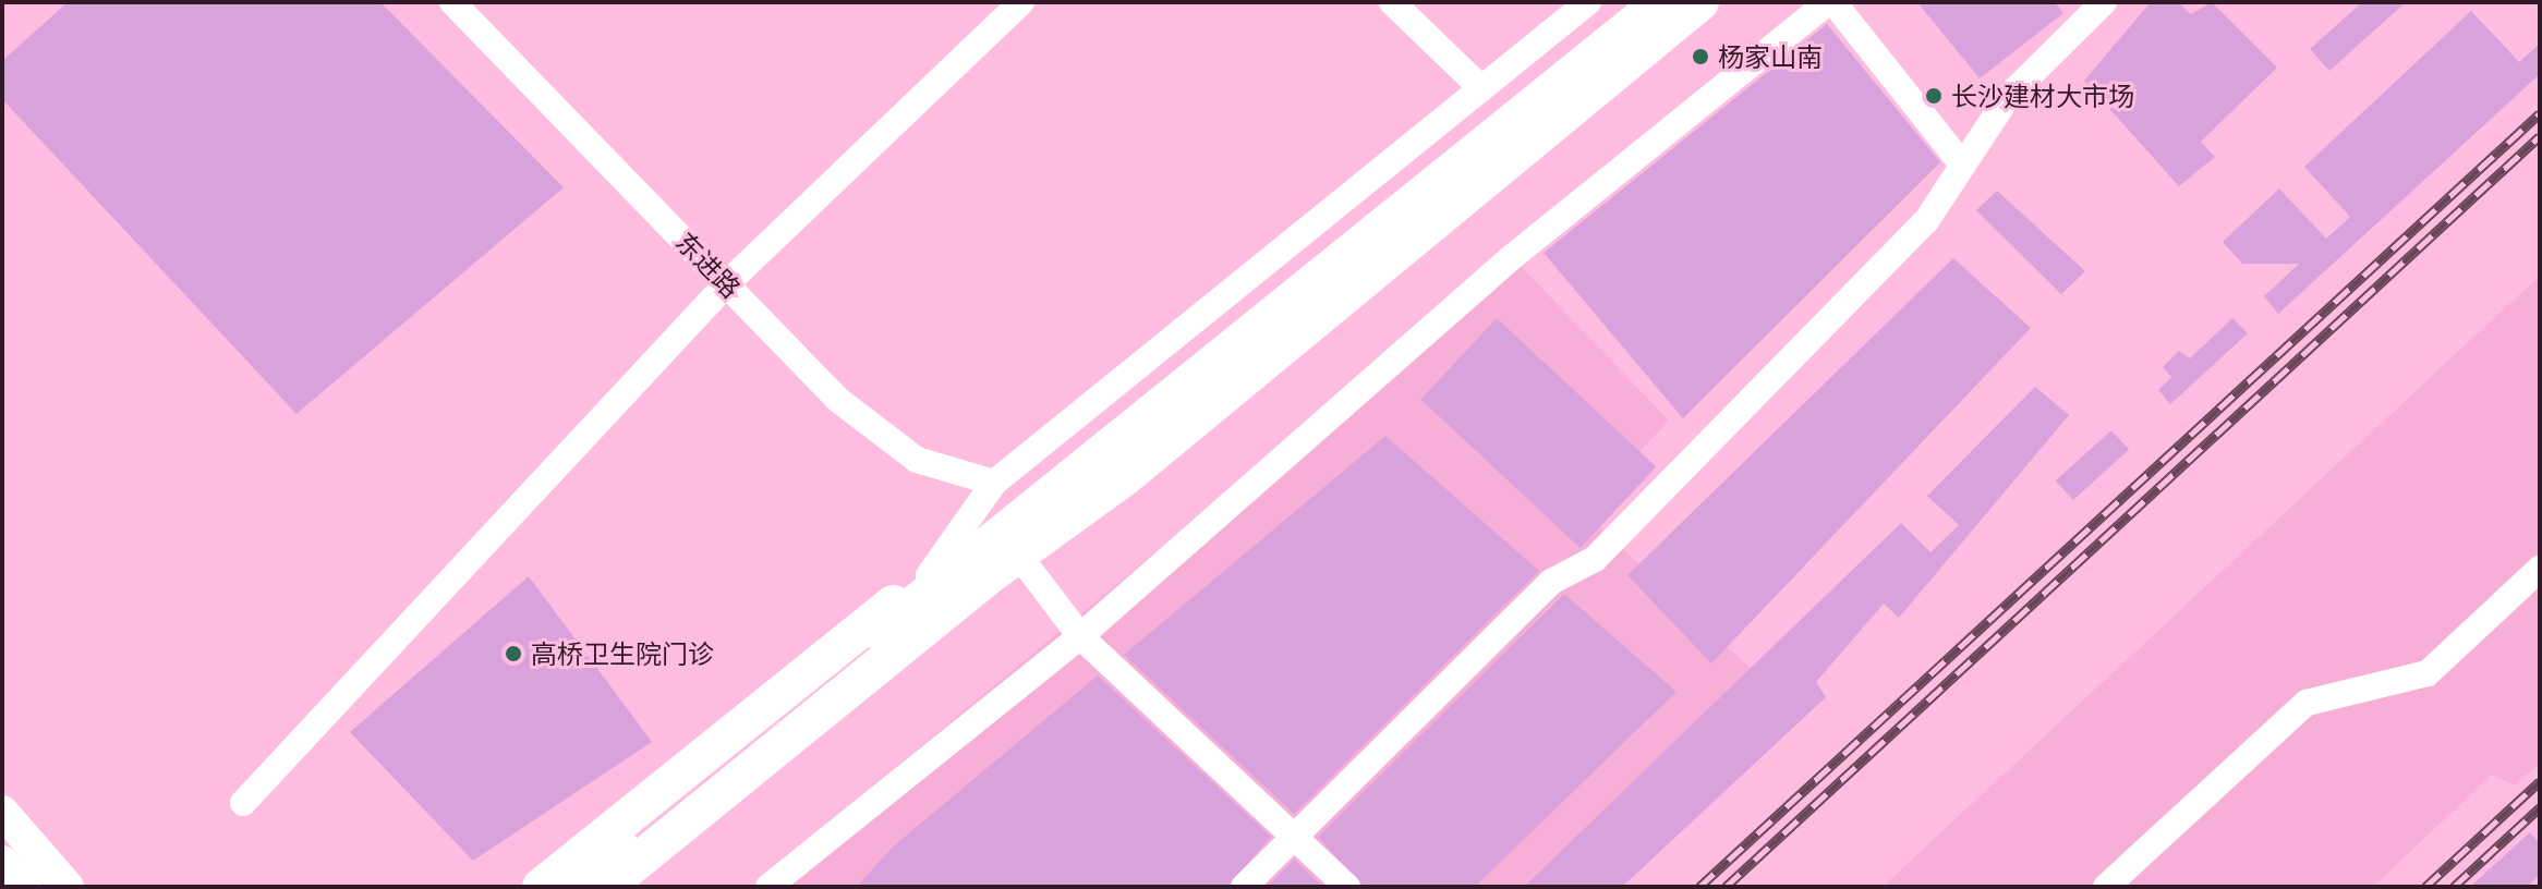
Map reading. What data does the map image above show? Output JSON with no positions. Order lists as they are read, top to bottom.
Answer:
{
  "streets": {
    "street": ["东进路"]
  },
  "places": ["杨家山南", "长沙建材大市场", "高桥卫生院门诊"]
}
